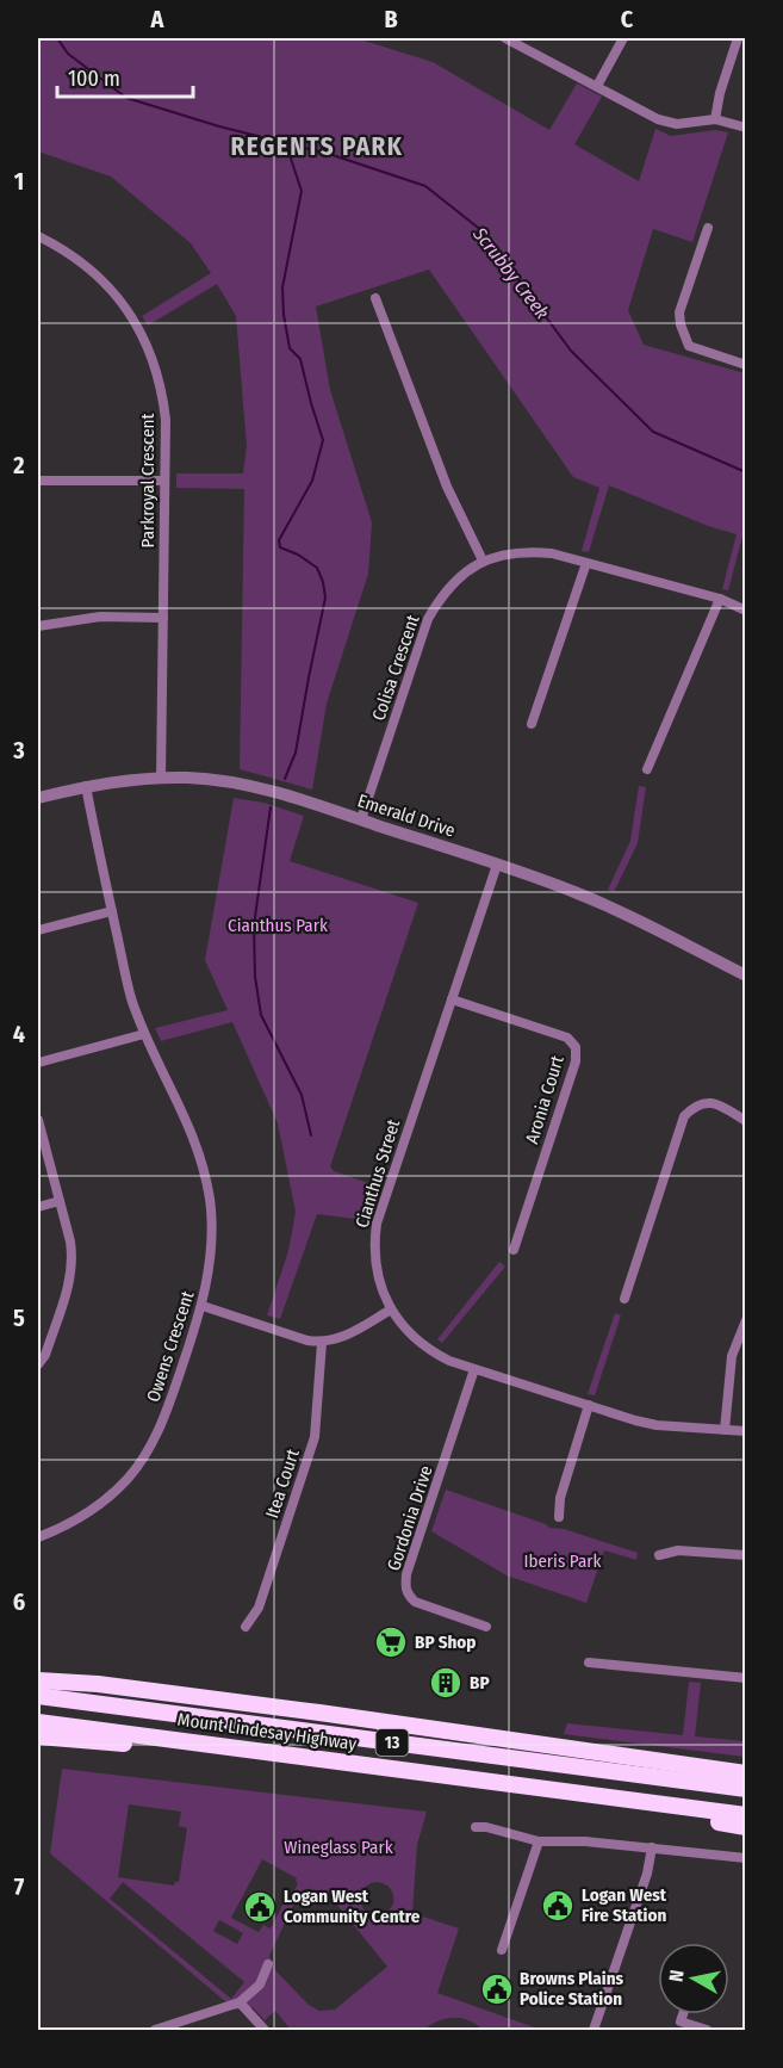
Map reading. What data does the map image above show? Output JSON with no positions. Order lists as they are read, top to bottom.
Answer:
{
  "streets": {
    "highway": ["Mount Lindesay Highway", "13"],
    "street": [
      "Parkroyal Crescent",
      "Colisa Crescent",
      "Emerald Drive",
      "Aronia Court",
      "Cianthus Street",
      "Owens Crescent",
      "Itea Court",
      "Gordonia Drive"
    ]
  },
  "crossings": [
    ["Parkroyal Crescent", "Emerald Drive"],
    ["Colisa Crescent", "Emerald Drive"],
    ["Emerald Drive", "Cianthus Street"],
    ["Emerald Drive", "Owens Crescent"],
    ["Aronia Court", "Cianthus Street"],
    ["Cianthus Street", "Gordonia Drive"]
  ],
  "districts": ["REGENTS PARK"],
  "water": ["Scrubby Creek"],
  "parks": ["Cianthus Park", "Iberis Park", "Wineglass Park"],
  "places": {
    "supermarket": ["BP Shop"],
    "building": ["BP"],
    "public building": ["Logan West Fire Station", "Logan West Community Centre", "Browns Plains Police Station"]
  },
  "scale_bar": "100 m",
  "north": "left",
  "grid": {
    "columns": ["A", "B", "C"],
    "rows": [
      "1",
      "2",
      "3",
      "4",
      "5",
      "6",
      "7"
    ]
  }
}
